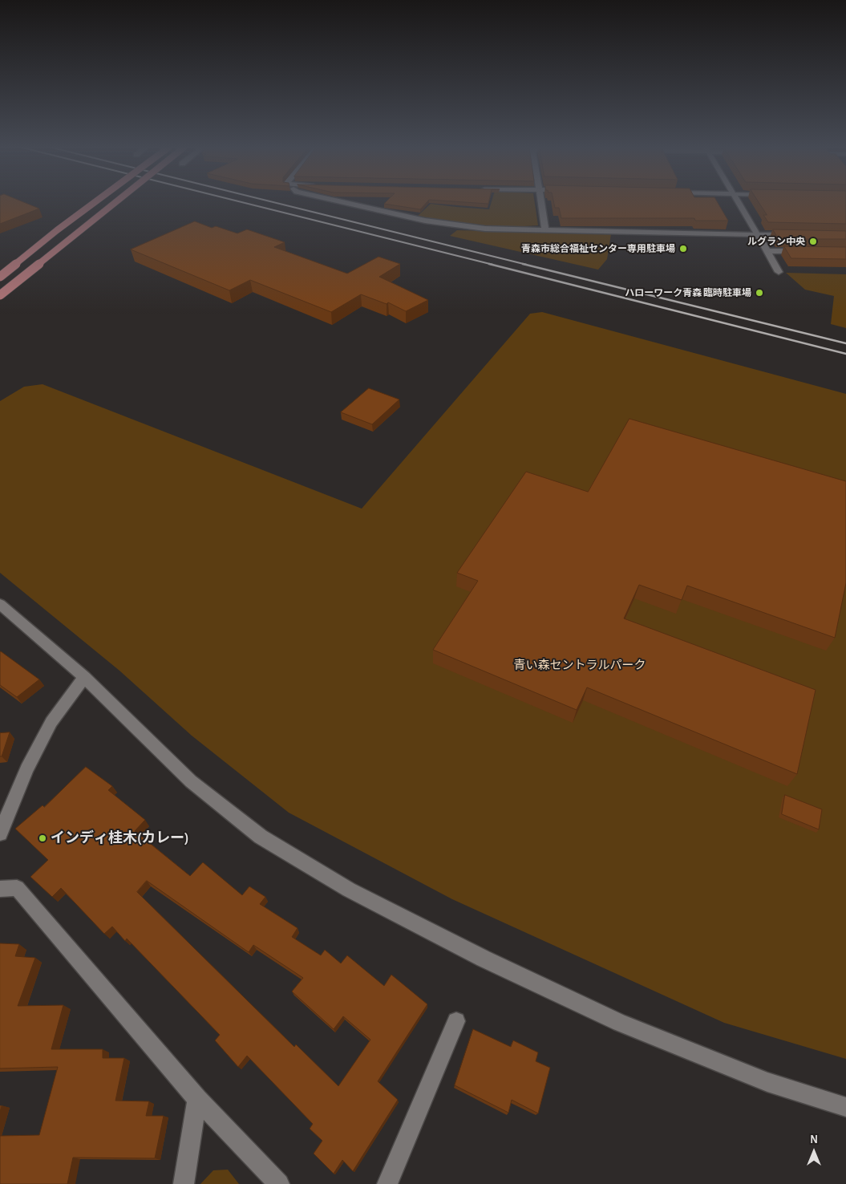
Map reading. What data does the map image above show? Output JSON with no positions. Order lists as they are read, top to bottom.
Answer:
{
  "parks": ["青い森セントラルパーク"],
  "places": [
    "ルグラン中央",
    "青森市総合福祉センター専用駐車場",
    "ハローワーク青森 臨時駐車場",
    "インディ桂木(カレー)"
  ],
  "north": "top"
}
